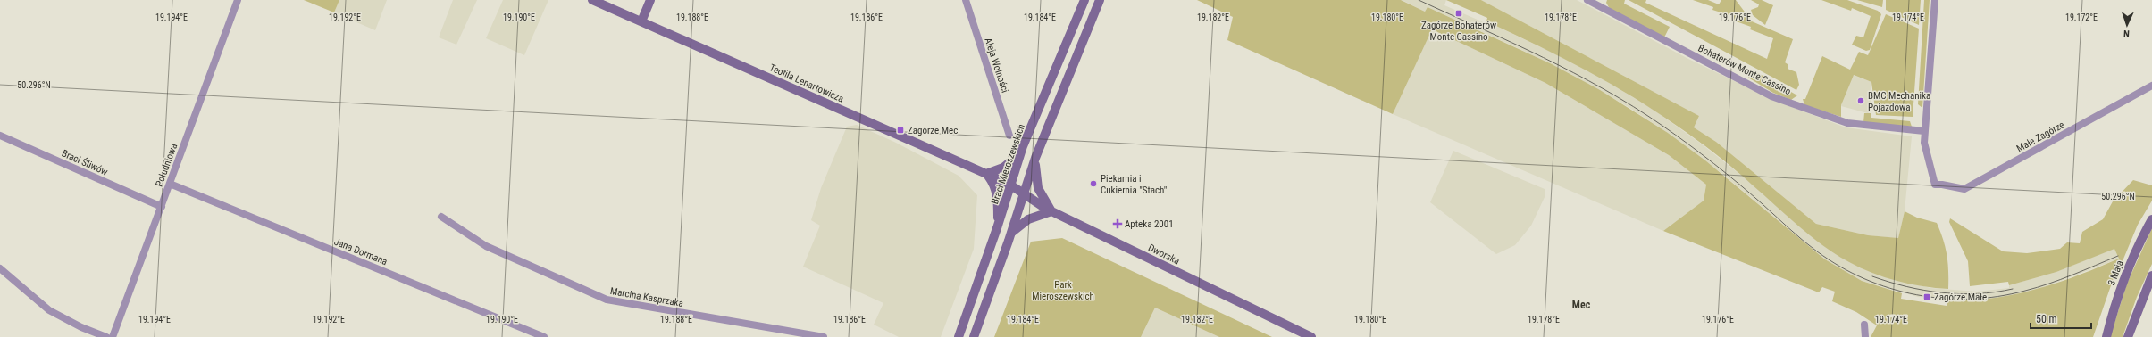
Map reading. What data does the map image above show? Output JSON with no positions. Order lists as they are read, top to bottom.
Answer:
{
  "streets": {
    "street": [
      "Aleja Wolności",
      "Bohaterów Monte Cassino",
      "Teofila Lenartowicza",
      "Małe Zagórze",
      "Braci Śliwów",
      "Braci Mieroszewskich",
      "Południowa",
      "Jana Dormana",
      "Dworska",
      "3 Maja",
      "Marcina Kasprzaka"
    ]
  },
  "crossings": [
    ["Bohaterów Monte Cassino", "Małe Zagórze"],
    ["Teofila Lenartowicza", "Braci Mieroszewskich"],
    ["Teofila Lenartowicza", "Dworska"],
    ["Braci Śliwów", "Południowa"],
    ["Braci Mieroszewskich", "Dworska"],
    ["Południowa", "Jana Dormana"]
  ],
  "districts": ["Mec"],
  "parks": ["Park Mieroszewskich"],
  "places": {
    "transit": ["Zagórze Bohaterów Monte Cassino", "Zagórze Mec", "Zagórze Małe"],
    "other": ["BMC Mechanika Pojazdowa", "Piekarnia i Cukiernia \"Stach\""],
    "health": ["Apteka 2001"]
  },
  "scale_bar": "50 m",
  "north": "bottom",
  "coordinates": [
    "19.194°E",
    "19.192°E",
    "19.190°E",
    "19.188°E",
    "19.186°E",
    "19.184°E",
    "19.182°E",
    "19.180°E",
    "19.178°E",
    "19.176°E",
    "19.174°E",
    "19.172°E",
    "50.296°N"
  ]
}
